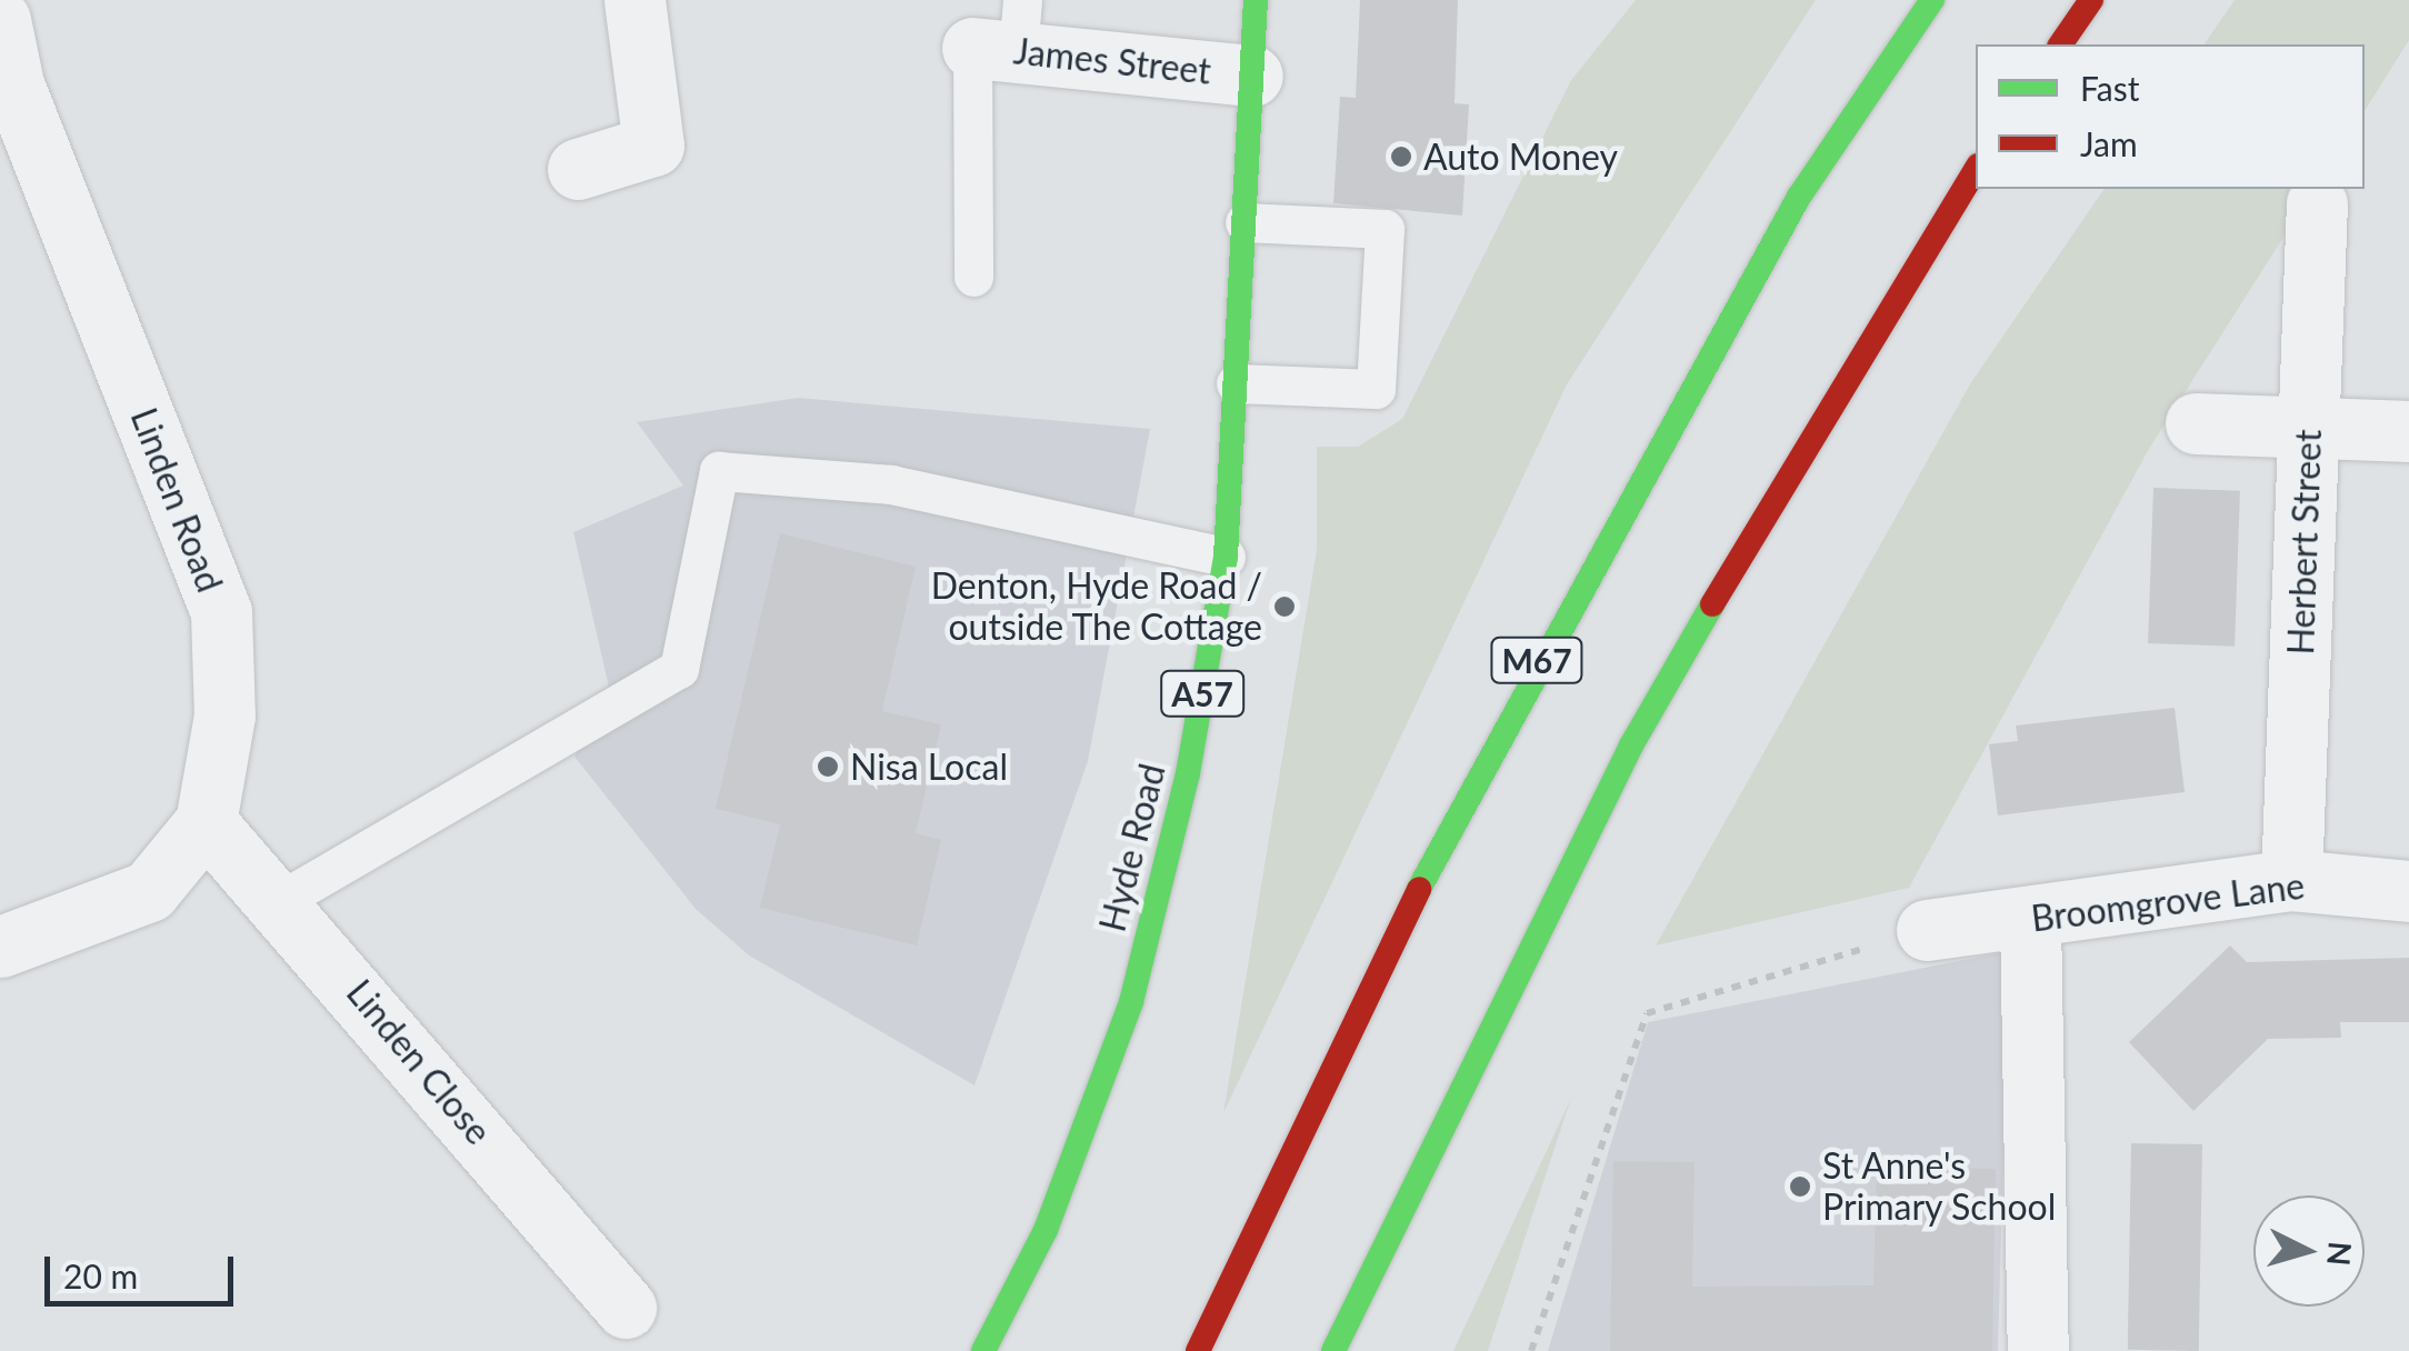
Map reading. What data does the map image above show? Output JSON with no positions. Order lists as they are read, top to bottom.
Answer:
{
  "streets": {
    "main road": ["M67", "A57", "Hyde Road"],
    "street": [
      "James Street",
      "Linden Road",
      "Herbert Street",
      "Broomgrove Lane",
      "Linden Close"
    ]
  },
  "crossings": [
    ["James Street", "Hyde Road"],
    ["Linden Road", "Linden Close"],
    ["Herbert Street", "Broomgrove Lane"]
  ],
  "places": [
    "Auto Money",
    "Denton, Hyde Road / outside The Cottage",
    "Nisa Local",
    "St Anne's Primary School"
  ],
  "legend": ["Fast", "Jam"],
  "scale_bar": "20 m",
  "north": "right"
}
